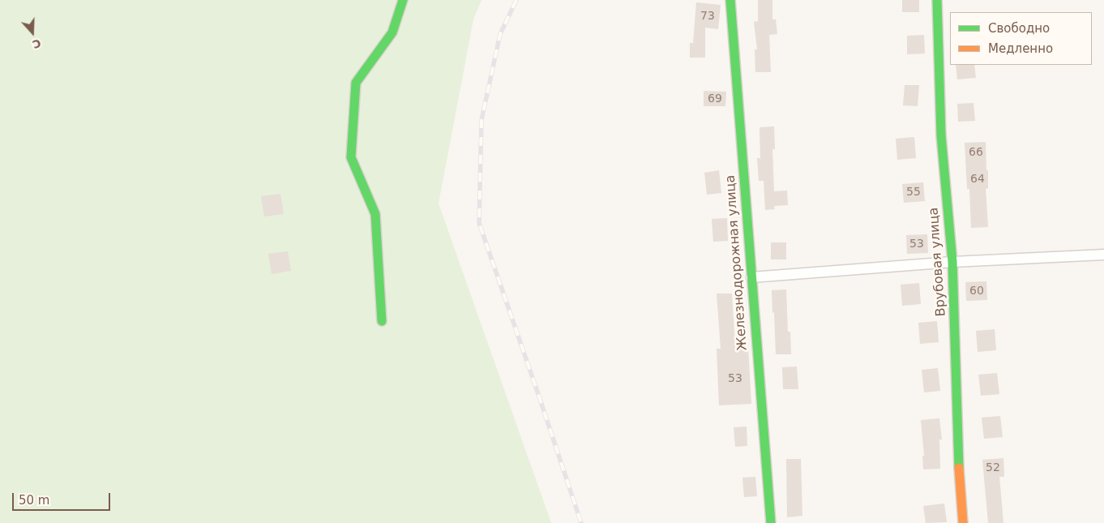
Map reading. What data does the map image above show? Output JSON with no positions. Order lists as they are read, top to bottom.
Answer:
{
  "streets": {
    "street": ["Врубовая улица", "Железнодорожная улица"]
  },
  "house_numbers": [
    "73",
    "69",
    "66",
    "64",
    "55",
    "53",
    "60",
    "53",
    "52"
  ],
  "legend": ["Свободно", "Медленно"],
  "scale_bar": "50 m",
  "north": "bottom"
}
